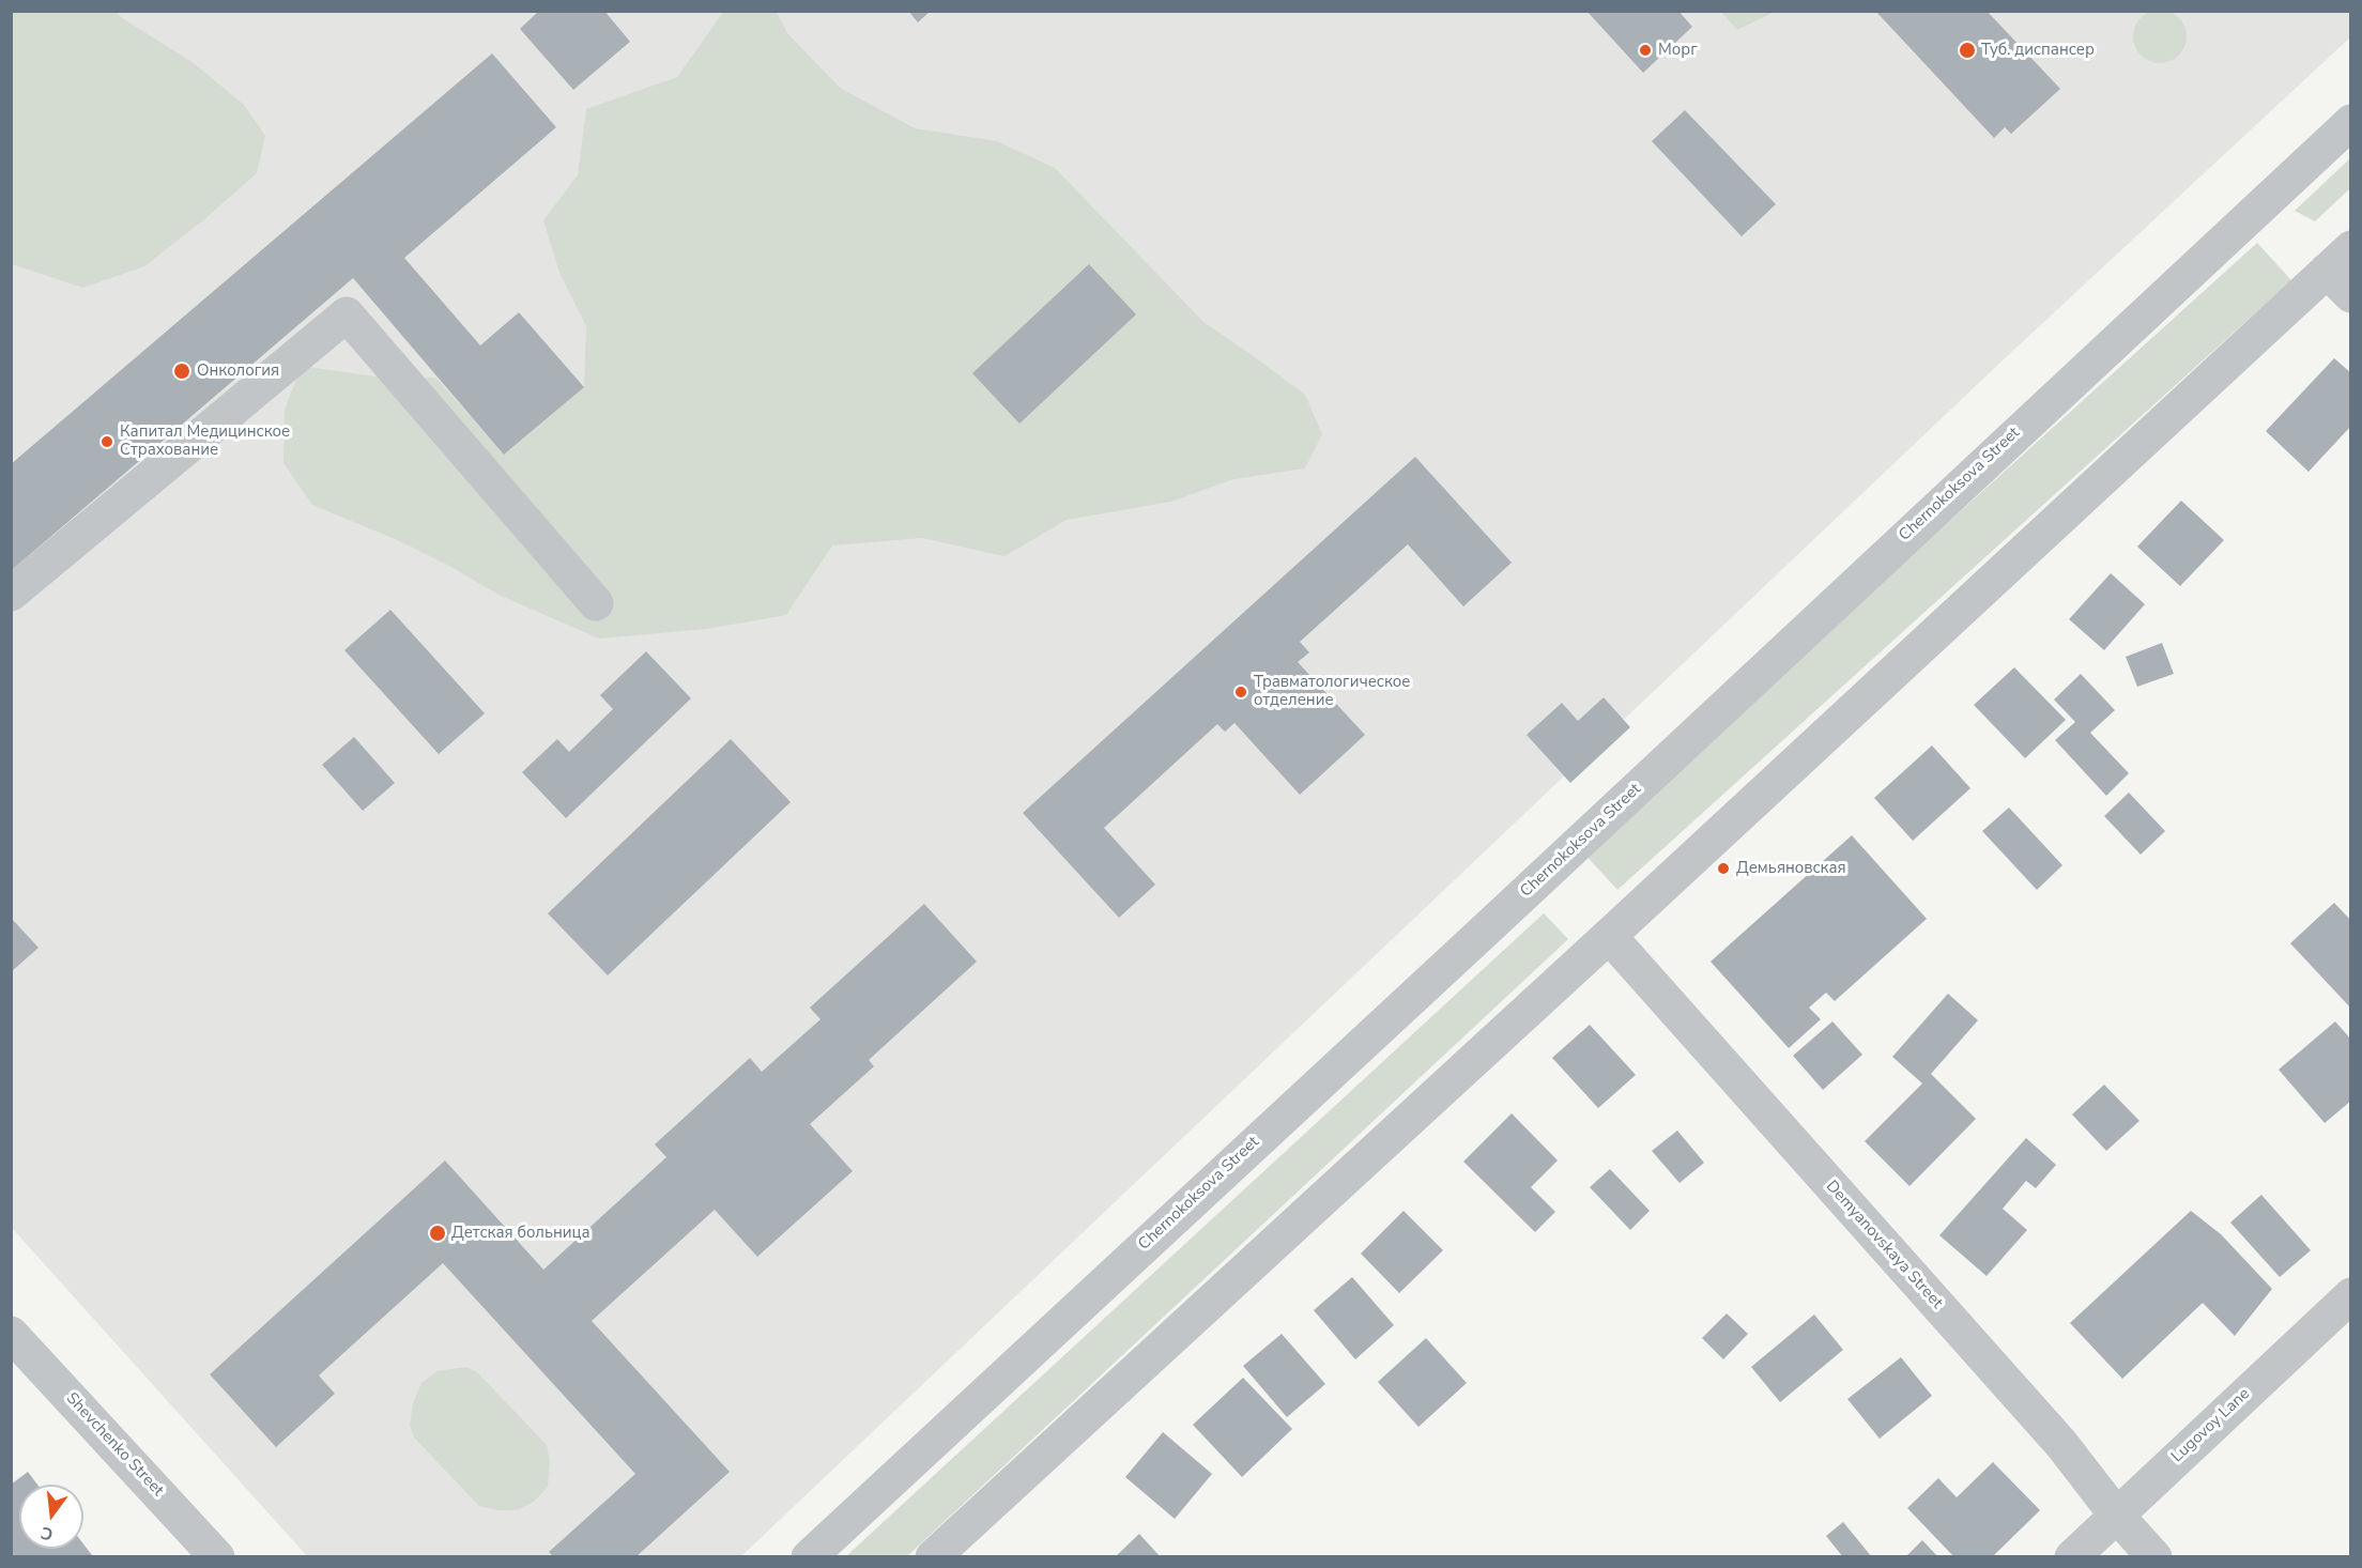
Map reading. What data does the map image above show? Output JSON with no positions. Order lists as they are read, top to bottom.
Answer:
{
  "streets": {
    "street": [
      "Chernokoksova Street",
      "Demyanovskaya Street",
      "Lugovoy Lane",
      "Shevchenko Street"
    ]
  },
  "crossings": [
    ["Demyanovskaya Street", "Lugovoy Lane"]
  ],
  "places": [
    "Морг",
    "Туб. диспансер",
    "Онкология",
    "Капитал Медицинское Страхование",
    "Травматологическое отделение",
    "Демьяновская",
    "Детская больница"
  ],
  "north": "bottom"
}
